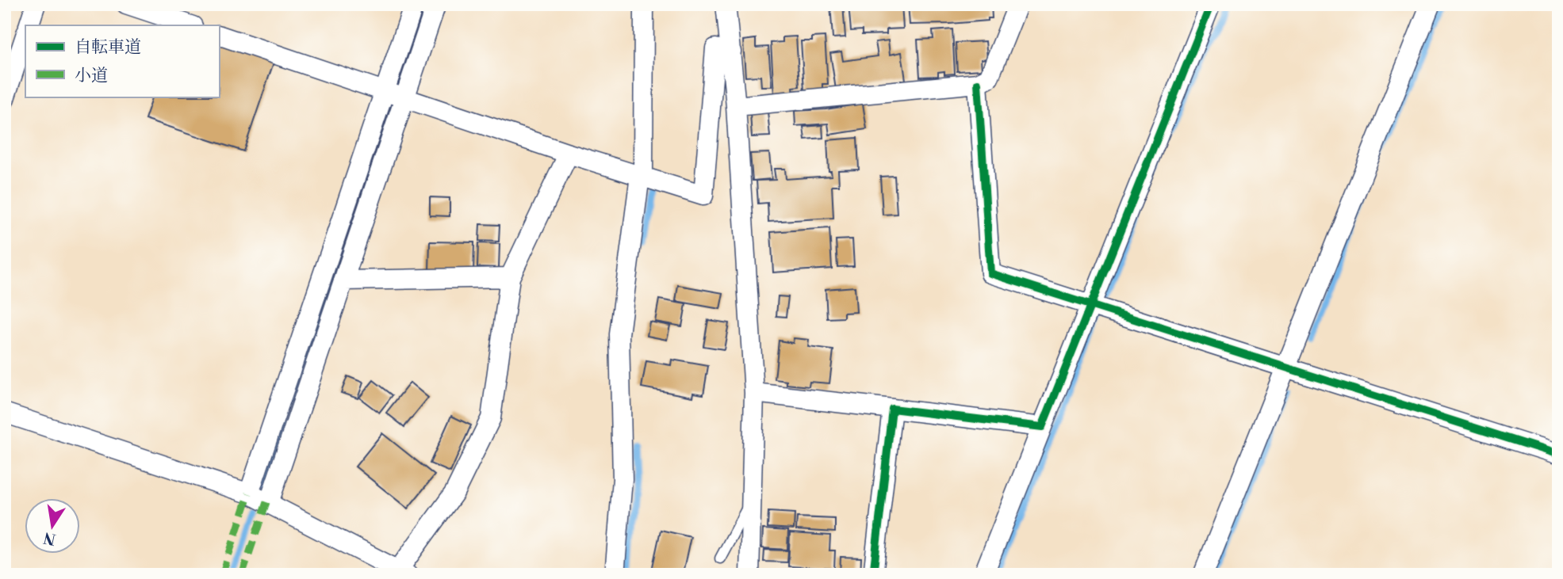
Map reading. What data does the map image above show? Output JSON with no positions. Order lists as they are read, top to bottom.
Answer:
{
  "legend": ["自転車道", "小道"],
  "north": "bottom"
}
